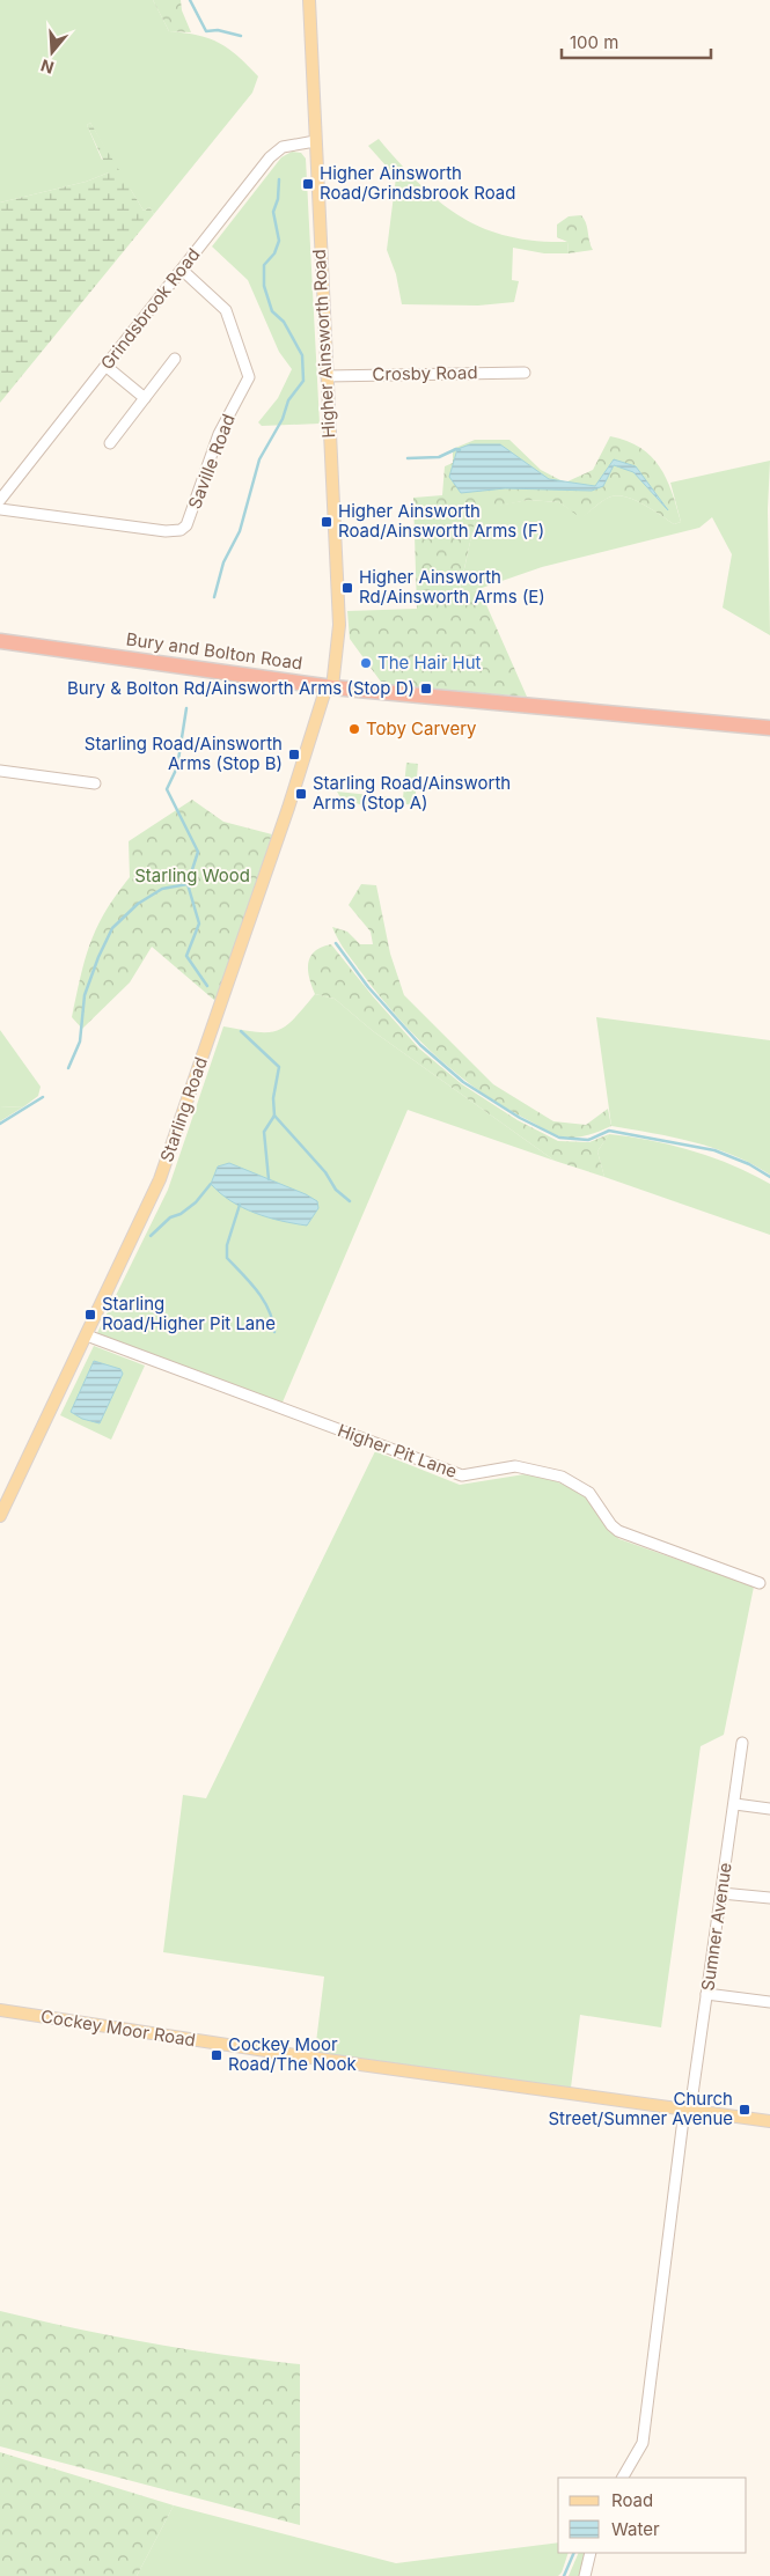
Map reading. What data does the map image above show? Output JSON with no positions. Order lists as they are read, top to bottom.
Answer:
{
  "streets": {
    "highway": ["Bury and Bolton Road"],
    "main road": ["Higher Ainsworth Road", "Starling Road", "Cockey Moor Road"],
    "street": [
      "Grindsbrook Road",
      "Crosby Road",
      "Saville Road",
      "Higher Pit Lane",
      "Sumner Avenue"
    ]
  },
  "crossings": [
    ["Grindsbrook Road", "Higher Ainsworth Road"],
    ["Grindsbrook Road", "Saville Road"],
    ["Higher Ainsworth Road", "Crosby Road"],
    ["Higher Ainsworth Road", "Bury and Bolton Road"],
    ["Higher Ainsworth Road", "Starling Road"],
    ["Bury and Bolton Road", "Starling Road"],
    ["Starling Road", "Higher Pit Lane"],
    ["Sumner Avenue", "Cockey Moor Road"]
  ],
  "parks": ["Starling Wood"],
  "places": {
    "transit": [
      "Higher Ainsworth Road/Grindsbrook Road",
      "Higher Ainsworth Road/Ainsworth Arms (F)",
      "Higher Ainsworth Rd/Ainsworth Arms (E)",
      "Bury & Bolton Rd/Ainsworth Arms (Stop D)",
      "Starling Road/Ainsworth Arms (Stop B)",
      "Starling Road/Ainsworth Arms (Stop A)",
      "Starling Road/Higher Pit Lane",
      "Cockey Moor Road/The Nook",
      "Church Street/Sumner Avenue"
    ],
    "other": ["The Hair Hut", "Toby Carvery"]
  },
  "legend": ["Road", "Water"],
  "scale_bar": "100 m",
  "north": "bottom"
}
